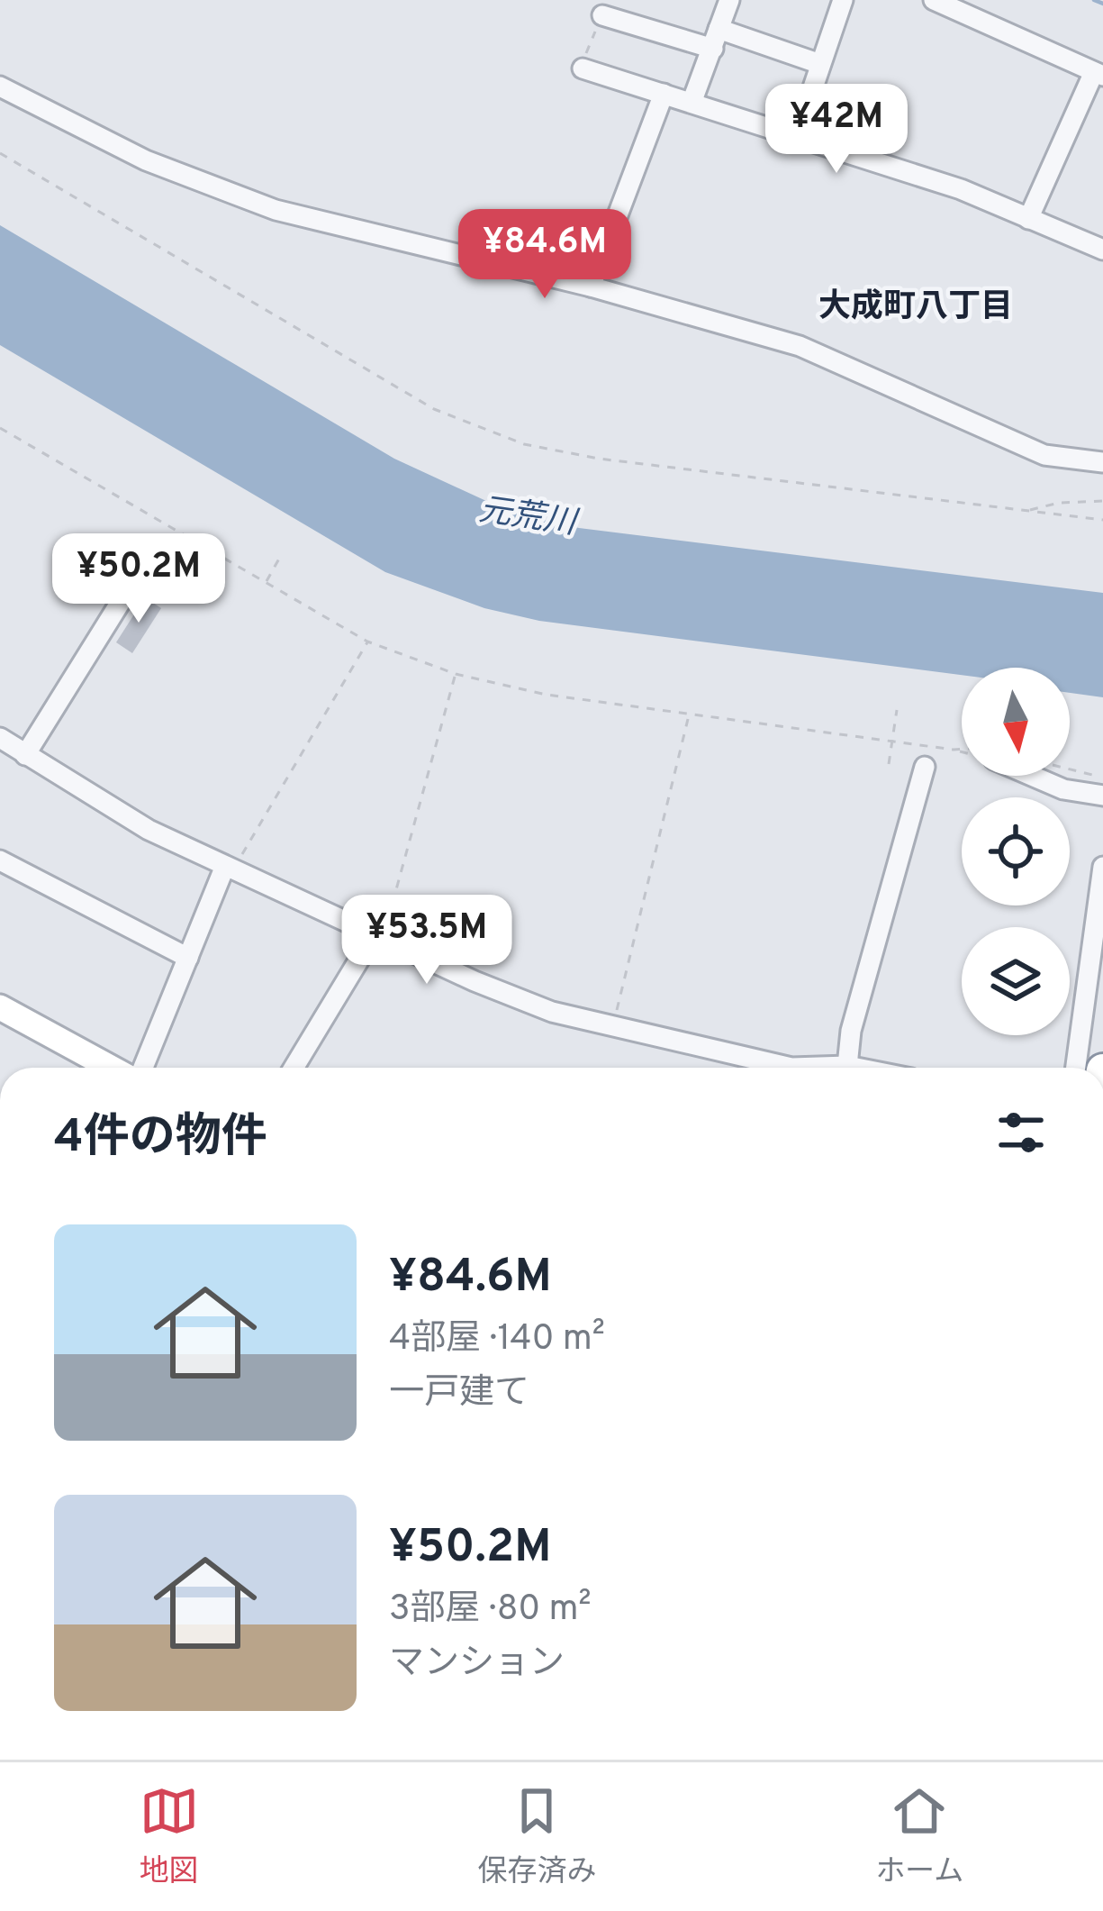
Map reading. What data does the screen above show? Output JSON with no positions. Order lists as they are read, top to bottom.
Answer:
{
  "districts": ["大成町八丁目"],
  "water": ["元荒川"],
  "north": "bottom",
  "page": {
    "price": [
      "¥42M",
      "¥84.6M",
      "¥50.2M",
      "¥53.5M"
    ],
    "heading": "4件の物件",
    "list": [
      {
        "name": "¥84.6M",
        "note": "4部屋 · 140 m² · 一戸建て"
      },
      {
        "name": "¥50.2M",
        "note": "3部屋 · 80 m² · マンション"
      }
    ],
    "tabs": ["地図", "保存済み", "ホーム"]
  }
}
